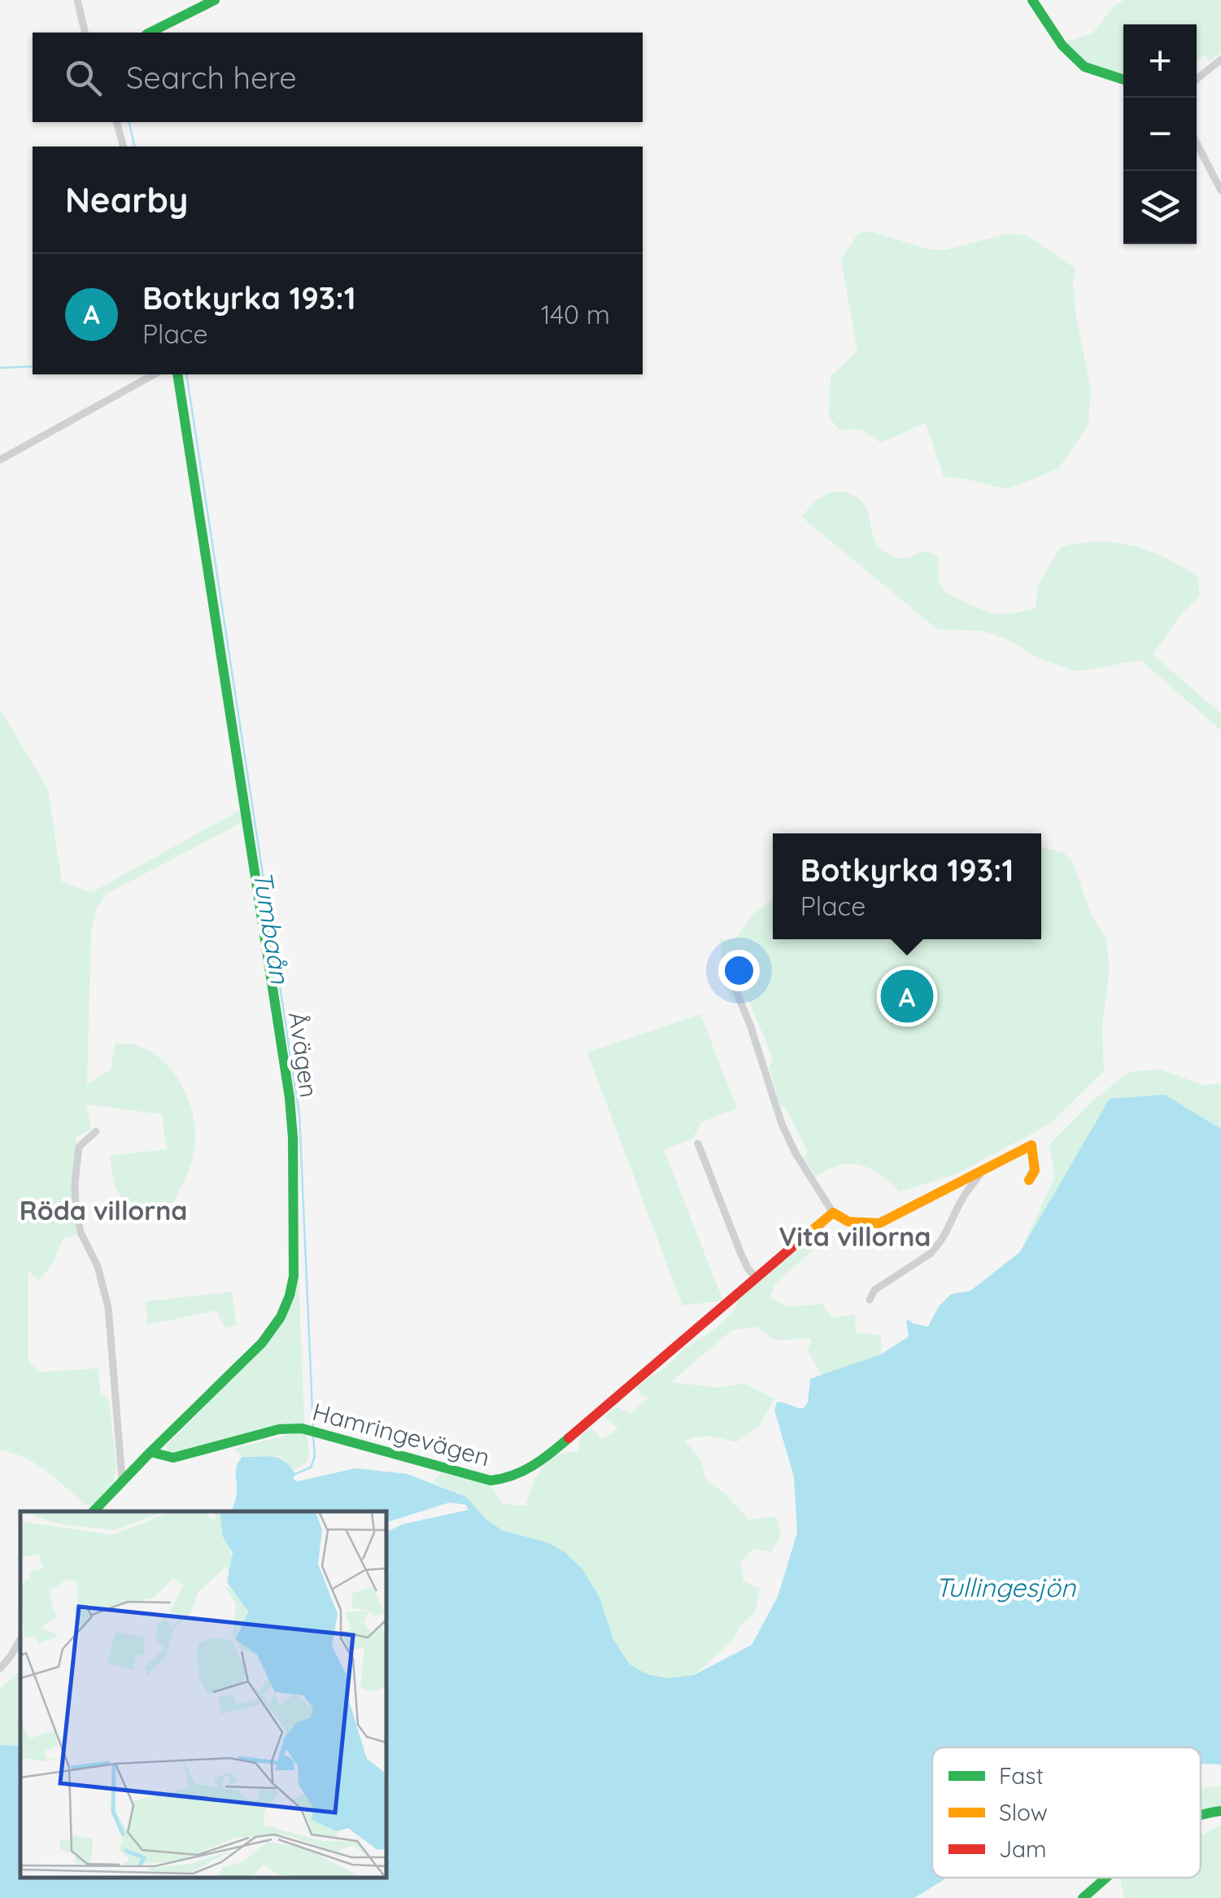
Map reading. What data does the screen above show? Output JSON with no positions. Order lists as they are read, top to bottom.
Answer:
{
  "streets": {
    "street": ["Åvägen", "Hamringevägen"]
  },
  "crossings": [
    ["Åvägen", "Hamringevägen"]
  ],
  "districts": ["Röda villorna", "Vita villorna"],
  "water": ["Tumbaån", "Tullingesjön"],
  "legend": ["Fast", "Slow", "Jam"],
  "page": {
    "map_buttons": ["+", "−"],
    "search": "Search here",
    "heading": "Nearby",
    "list": [
      {
        "mark": "A",
        "name": "Botkyrka 193:1",
        "note": "Place",
        "value": "140 m"
      }
    ],
    "popup": ["Botkyrka 193:1", "Place"],
    "pins": "A"
  }
}
